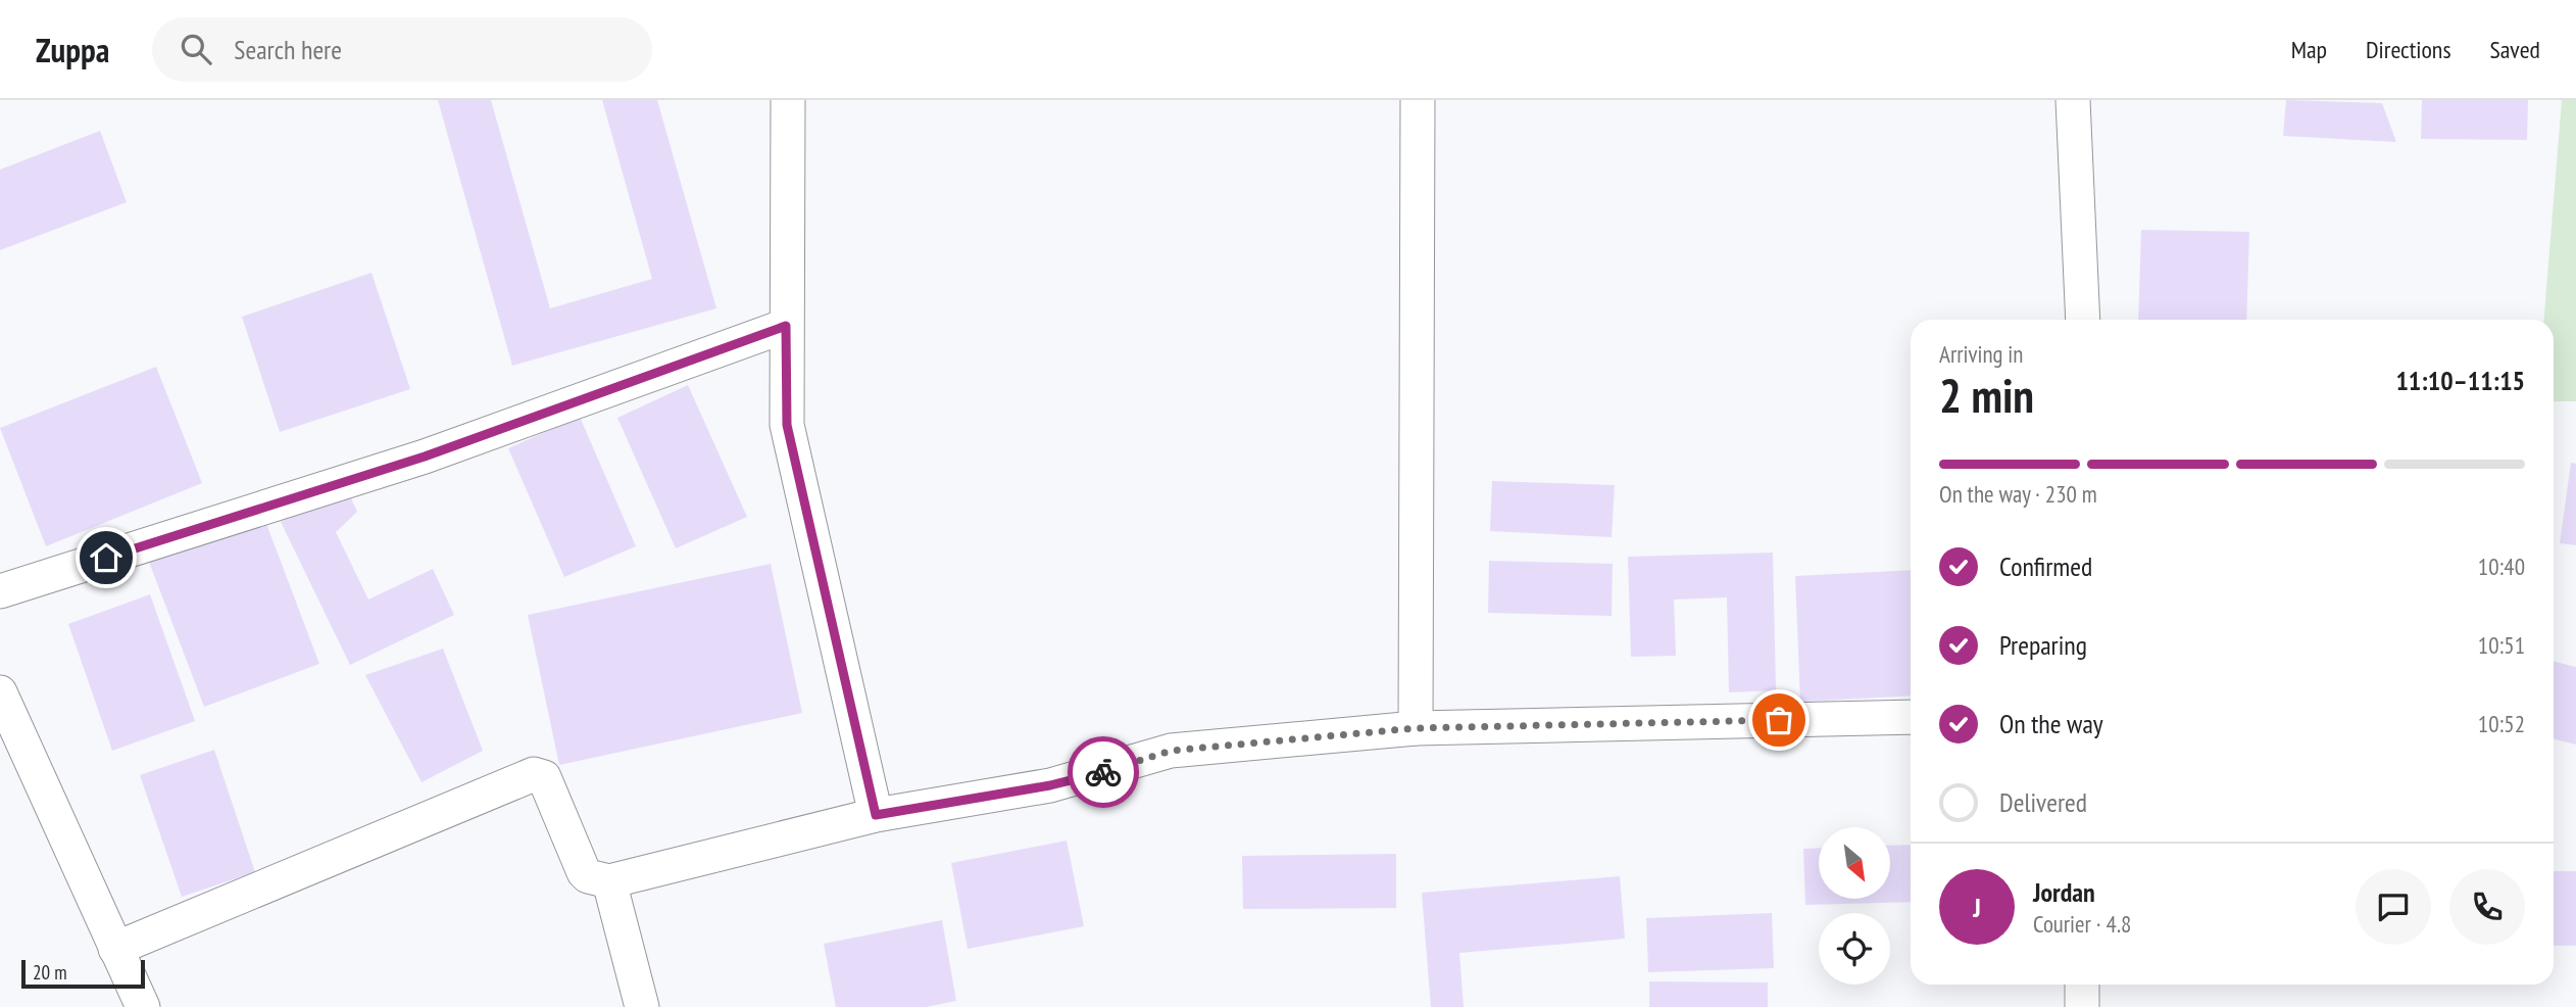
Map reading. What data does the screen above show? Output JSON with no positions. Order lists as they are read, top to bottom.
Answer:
{
  "scale_bar": "20 m",
  "north": "bottom right",
  "page": {
    "header": "Zuppa",
    "search": "Search here",
    "nav": ["Map", "Directions", "Saved"],
    "heading": ["2 min", "Arriving in", "11:10–11:15"],
    "panel": ["Jordan", "Courier · 4.8"],
    "bar": "On the way · 230 m",
    "list": [
      ["Confirmed", "10:40"],
      ["Preparing", "10:51"],
      ["On the way", "10:52"],
      "Delivered"
    ],
    "round": "J",
    "scale": "20 m"
  }
}
